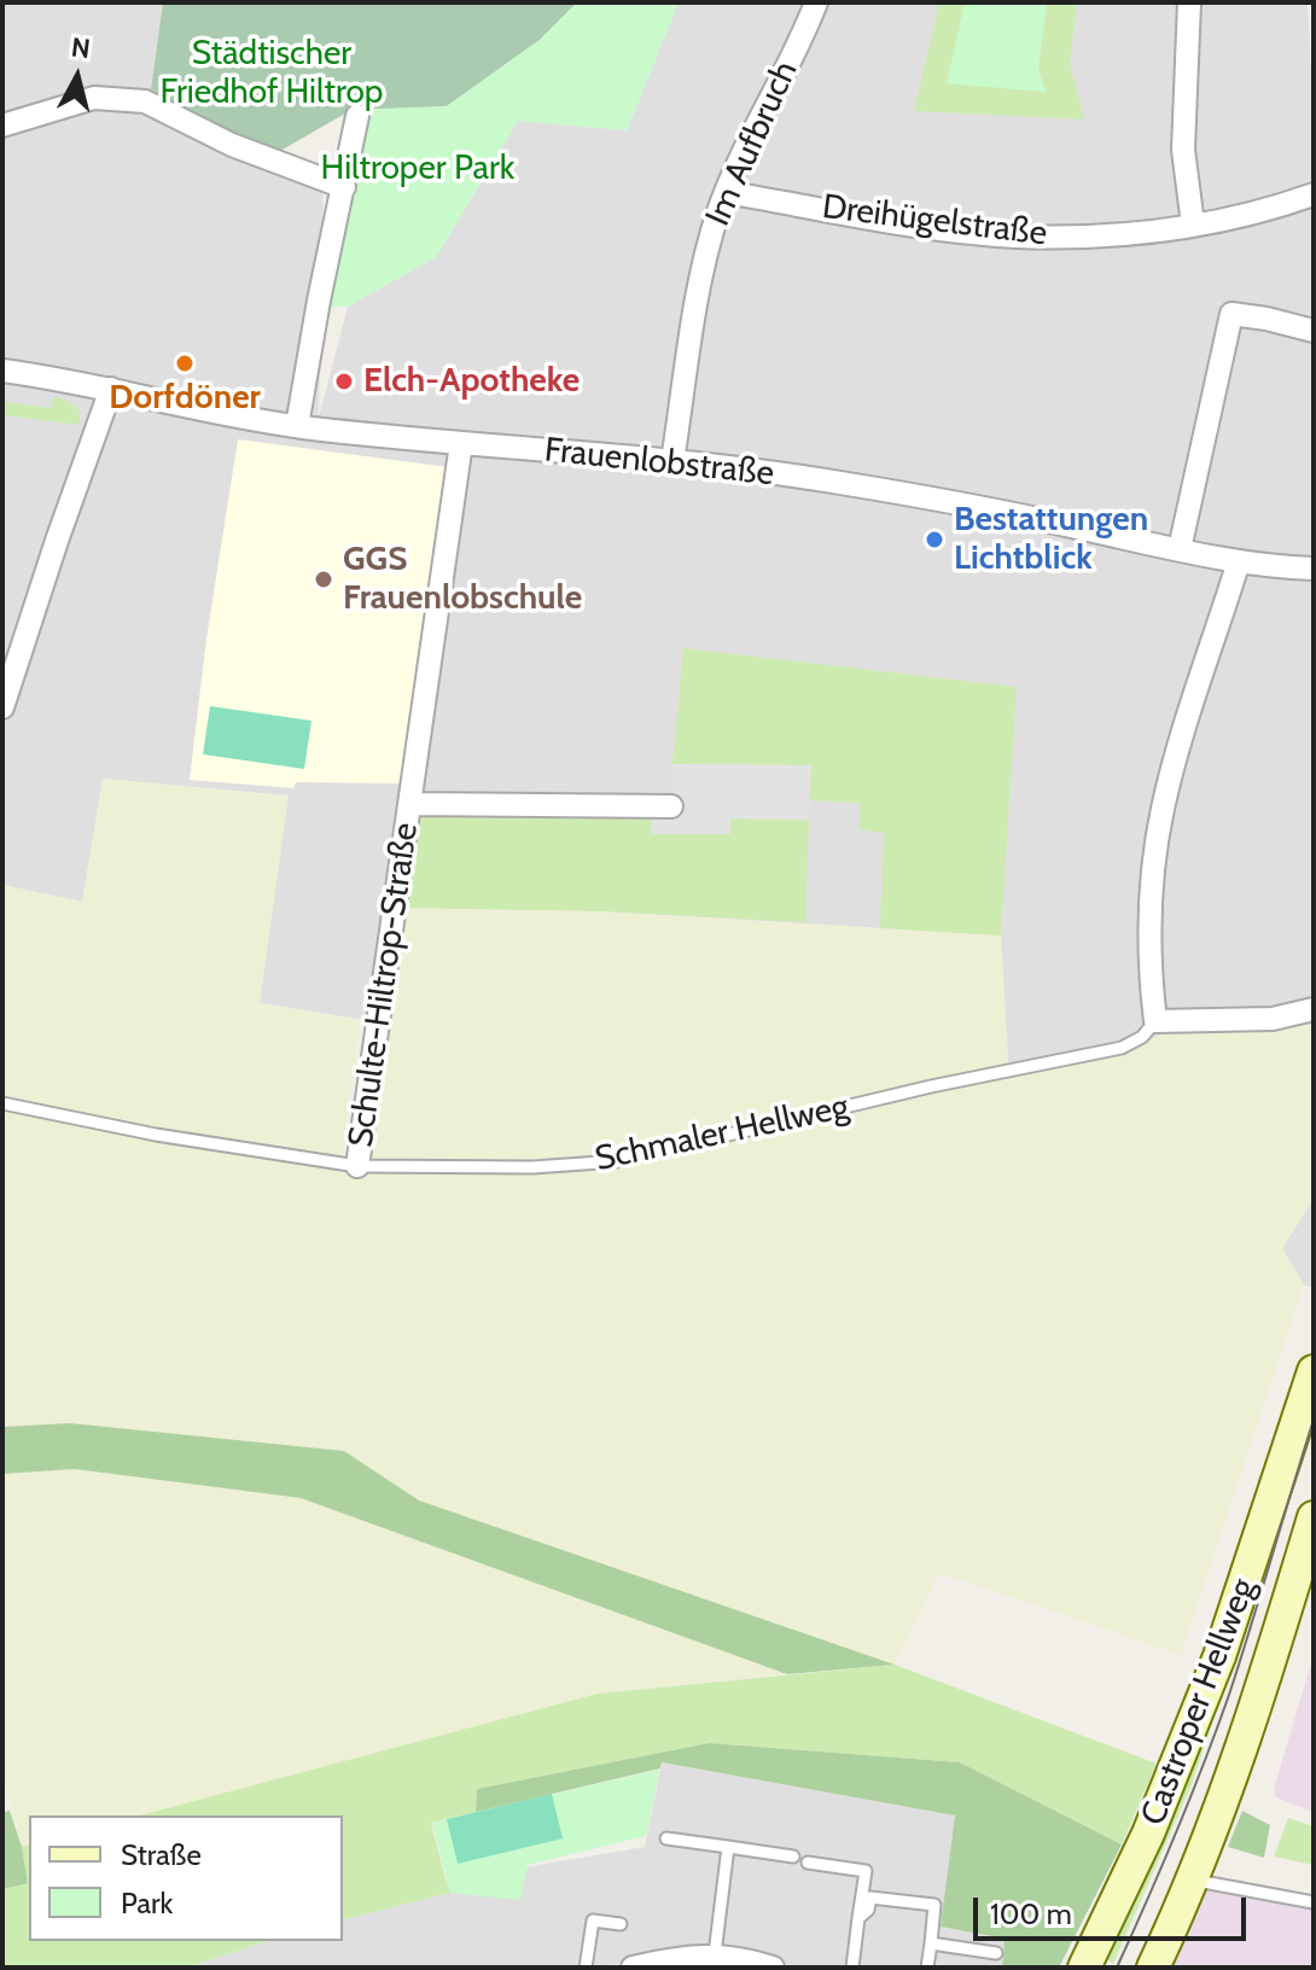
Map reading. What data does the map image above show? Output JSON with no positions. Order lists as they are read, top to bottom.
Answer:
{
  "streets": {
    "main road": ["Castroper Hellweg"],
    "street": [
      "Im Aufbruch",
      "Dreihügelstraße",
      "Frauenlobstraße",
      "Schulte-Hiltrop-Straße"
    ],
    "lane": ["Schmaler Hellweg"]
  },
  "crossings": [
    ["Im Aufbruch", "Dreihügelstraße"],
    ["Im Aufbruch", "Frauenlobstraße"],
    ["Frauenlobstraße", "Schulte-Hiltrop-Straße"],
    ["Schulte-Hiltrop-Straße", "Schmaler Hellweg"]
  ],
  "parks": ["Städtischer Friedhof Hiltrop", "Hiltroper Park"],
  "places": [
    "Dorfdöner",
    "Elch-Apotheke",
    "Bestattungen Lichtblick",
    "GGS Frauenlobschule"
  ],
  "legend": ["Straße", "Park"],
  "scale_bar": "100 m",
  "north": "top"
}
